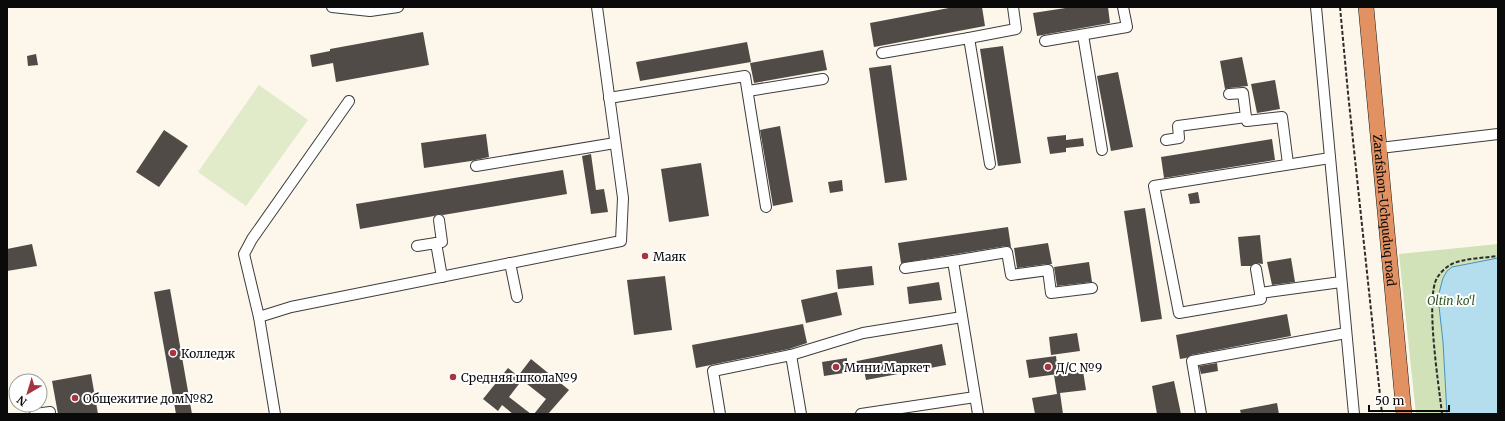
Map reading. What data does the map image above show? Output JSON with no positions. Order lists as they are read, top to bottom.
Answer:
{
  "streets": {
    "highway": ["Zarafshon-Uchquduq road"]
  },
  "parks": ["Oltin ko‘l"],
  "places": [
    "Маяк",
    "Колледж",
    "Мини Маркет",
    "Д/С №9",
    "Средняя школа№9",
    "Общежитие дом№82"
  ],
  "scale_bar": "50 m",
  "north": "bottom left"
}
